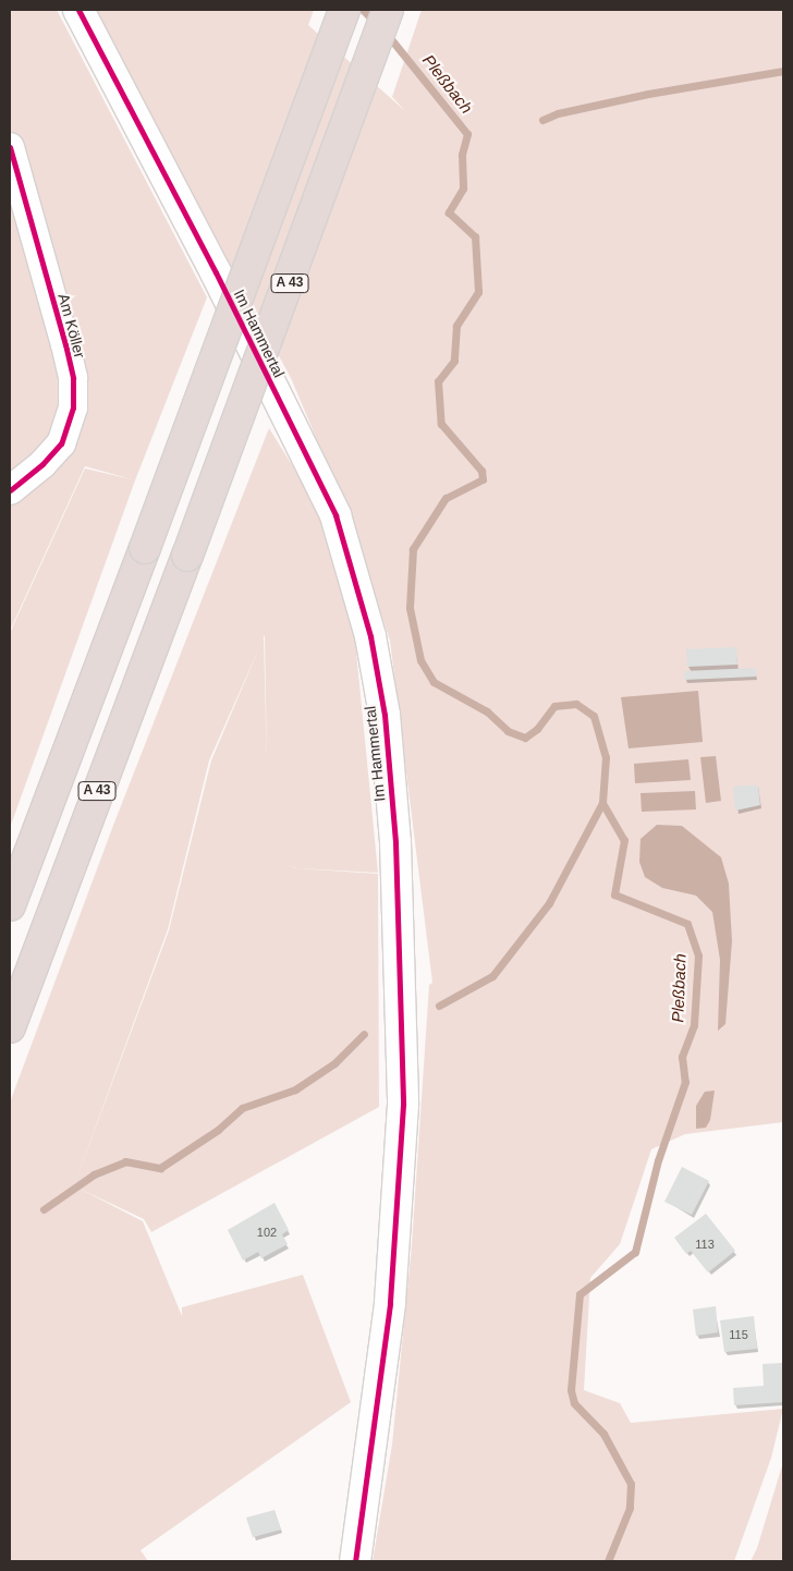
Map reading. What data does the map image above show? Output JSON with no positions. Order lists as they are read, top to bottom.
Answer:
{
  "streets": {
    "highway": ["A 43"],
    "main road": ["Im Hammertal"],
    "street": ["Am Köller"]
  },
  "water": ["Pleßbach"],
  "house_numbers": ["102", "113", "115"]
}
